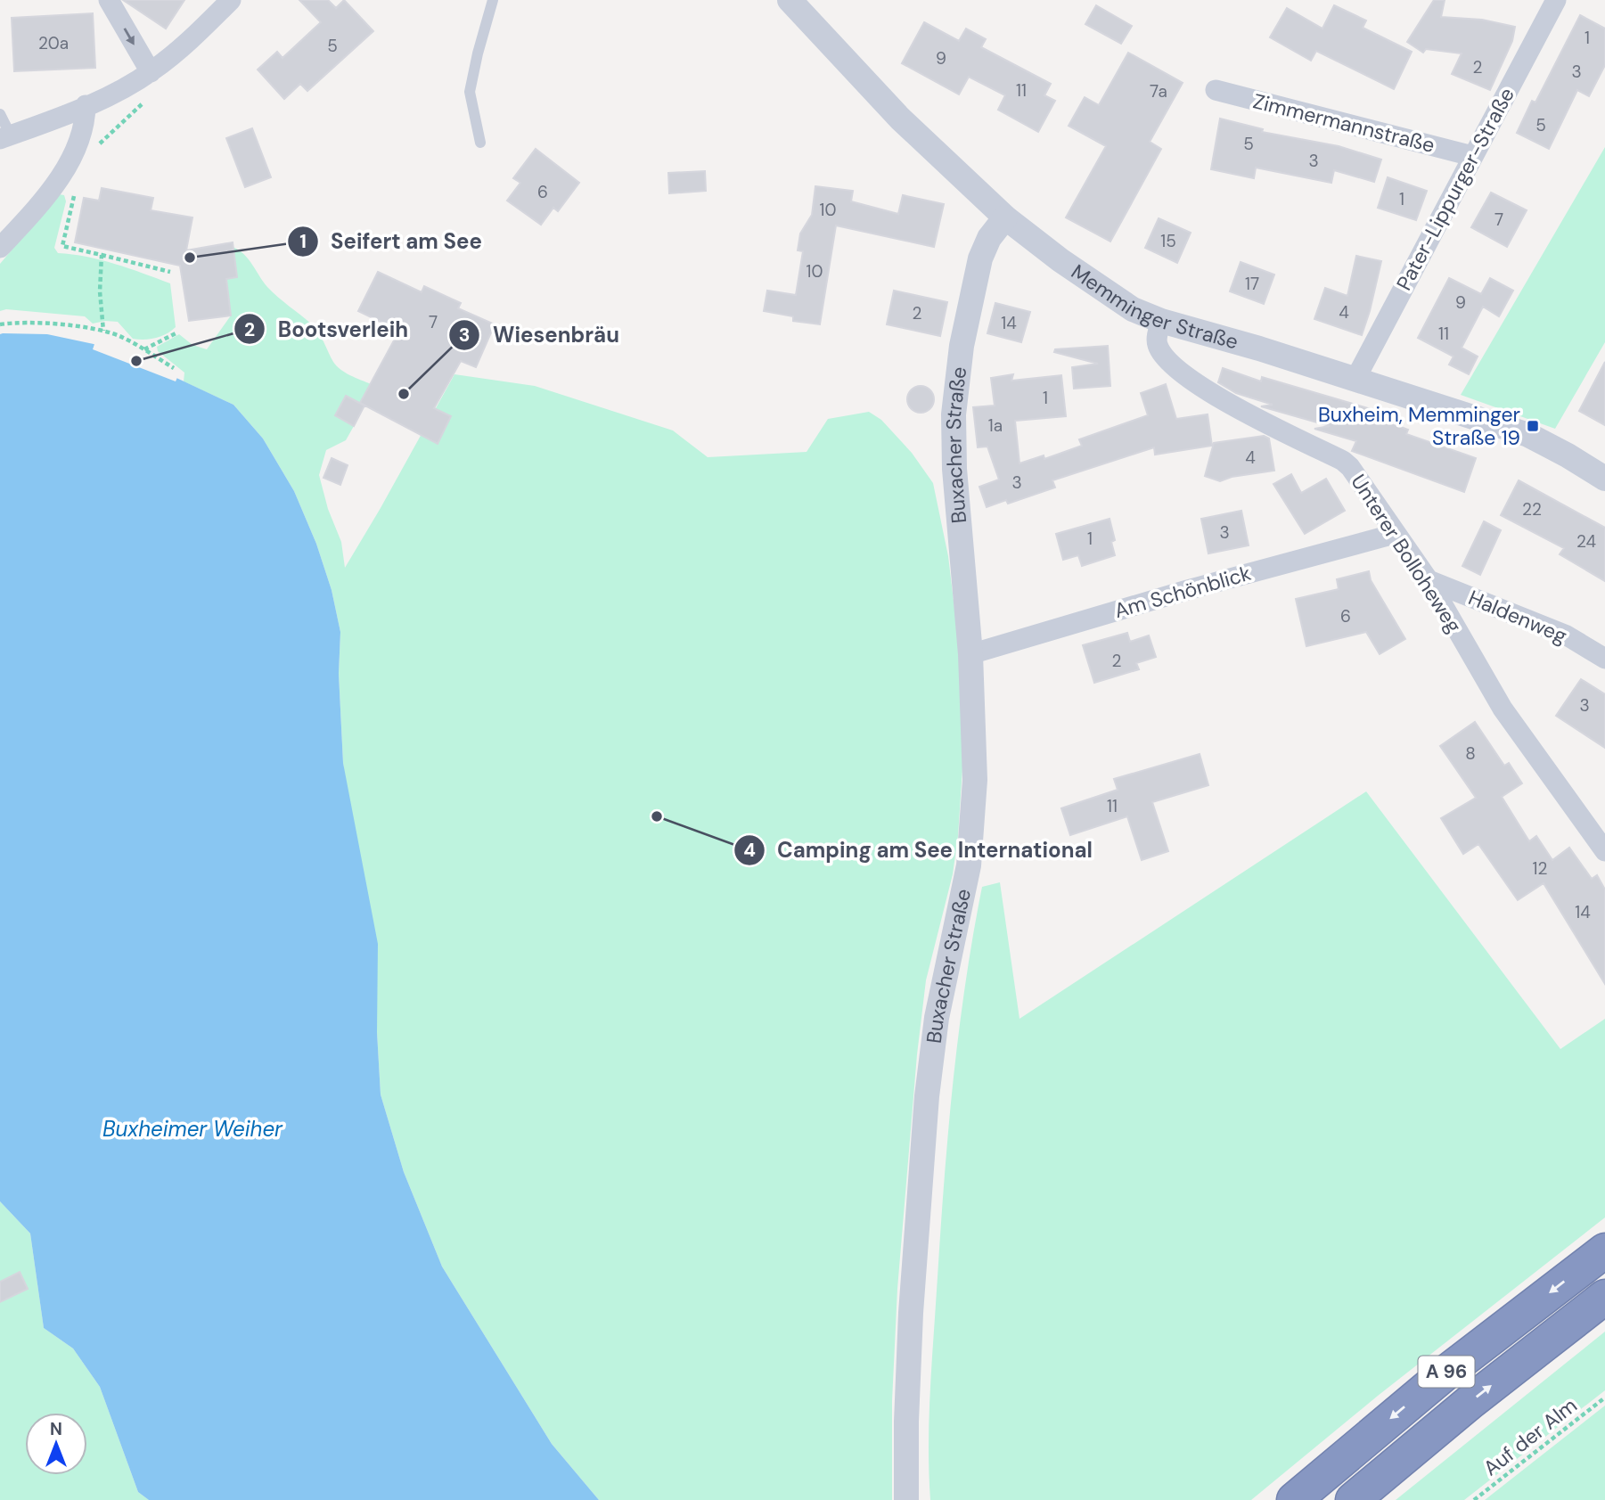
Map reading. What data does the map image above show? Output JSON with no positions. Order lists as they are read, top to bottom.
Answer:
{
  "streets": {
    "highway": ["A 96"],
    "street": [
      "Zimmermannstraße",
      "Pater-Lippurger-Straße",
      "Memminger Straße",
      "Buxacher Straße",
      "Unterer Bolloheweg",
      "Am Schönblick",
      "Haldenweg"
    ],
    "path": ["Auf der Alm"]
  },
  "crossings": [
    ["Zimmermannstraße", "Pater-Lippurger-Straße"],
    ["Pater-Lippurger-Straße", "Memminger Straße"],
    ["Memminger Straße", "Buxacher Straße"],
    ["Memminger Straße", "Unterer Bolloheweg"],
    ["Buxacher Straße", "Am Schönblick"],
    ["Unterer Bolloheweg", "Am Schönblick"],
    ["Unterer Bolloheweg", "Haldenweg"]
  ],
  "water": ["Buxheimer Weiher"],
  "places": {
    "other": [
      "Seifert am See",
      "Bootsverleih",
      "Wiesenbräu",
      "Camping am See International"
    ],
    "transit": ["Buxheim, Memminger Straße 19"]
  },
  "house_numbers": [
    "1",
    "20a",
    "5",
    "9",
    "2",
    "3",
    "11",
    "7a",
    "5",
    "5",
    "3",
    "6",
    "1",
    "10",
    "7",
    "15",
    "10",
    "17",
    "9",
    "4",
    "2",
    "7",
    "14",
    "11",
    "1",
    "1a",
    "4",
    "3",
    "22",
    "3",
    "1",
    "24",
    "6",
    "2",
    "3",
    "8",
    "11",
    "12",
    "14"
  ],
  "north": "top"
}
